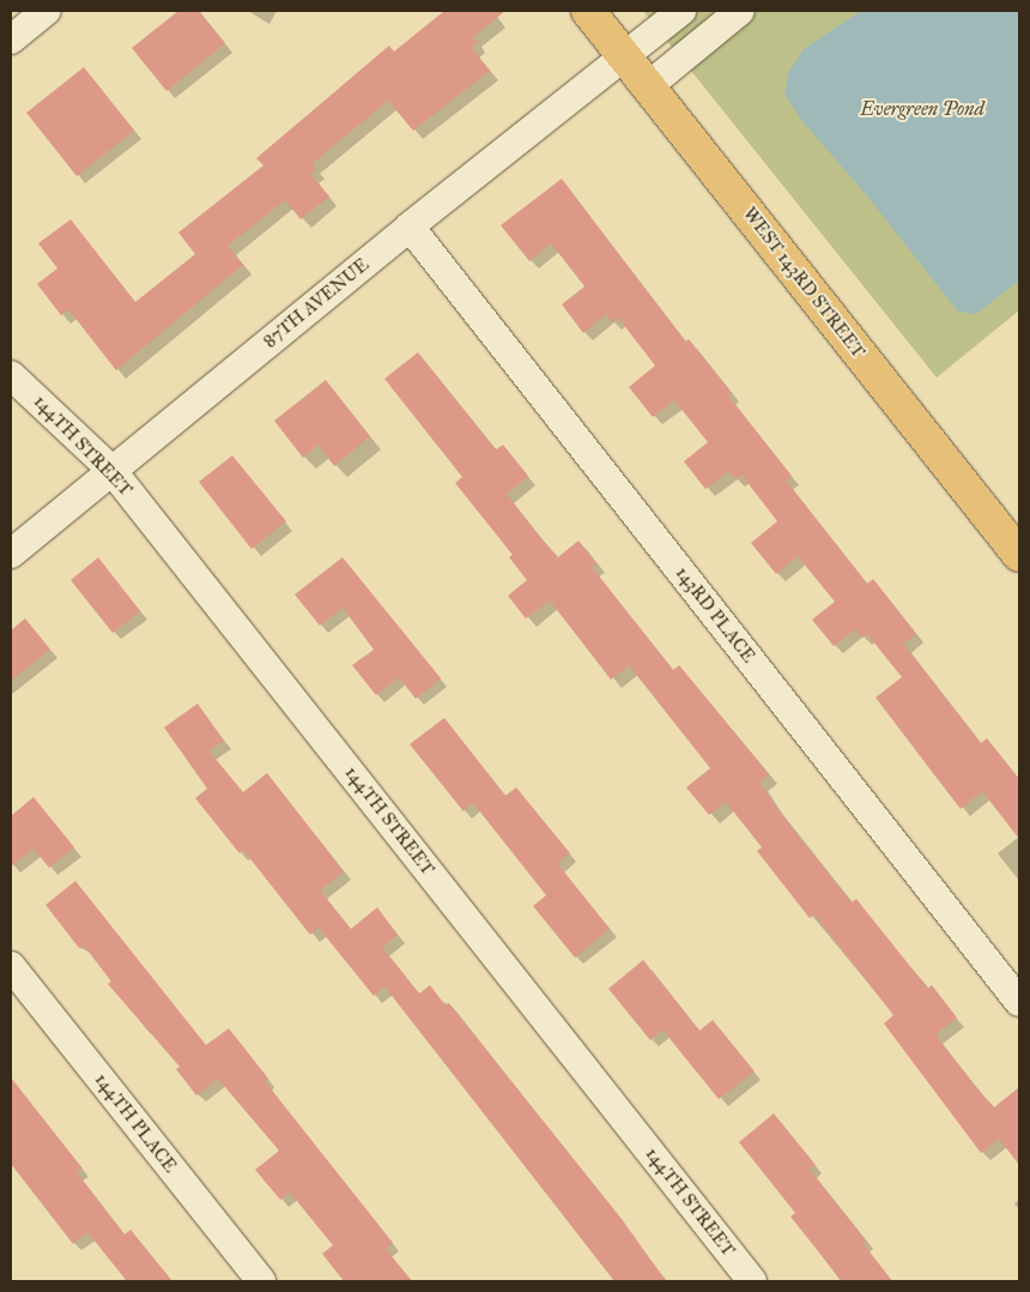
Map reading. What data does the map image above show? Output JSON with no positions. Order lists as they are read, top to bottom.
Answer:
{
  "streets": {
    "main road": ["WEST 143RD STREET"],
    "street": [
      "87TH AVENUE",
      "144TH STREET",
      "143RD PLACE",
      "144TH PLACE"
    ]
  },
  "crossings": [
    ["WEST 143RD STREET", "87TH AVENUE"],
    ["87TH AVENUE", "144TH STREET"],
    ["87TH AVENUE", "143RD PLACE"]
  ],
  "water": ["Evergreen Pond"]
}
